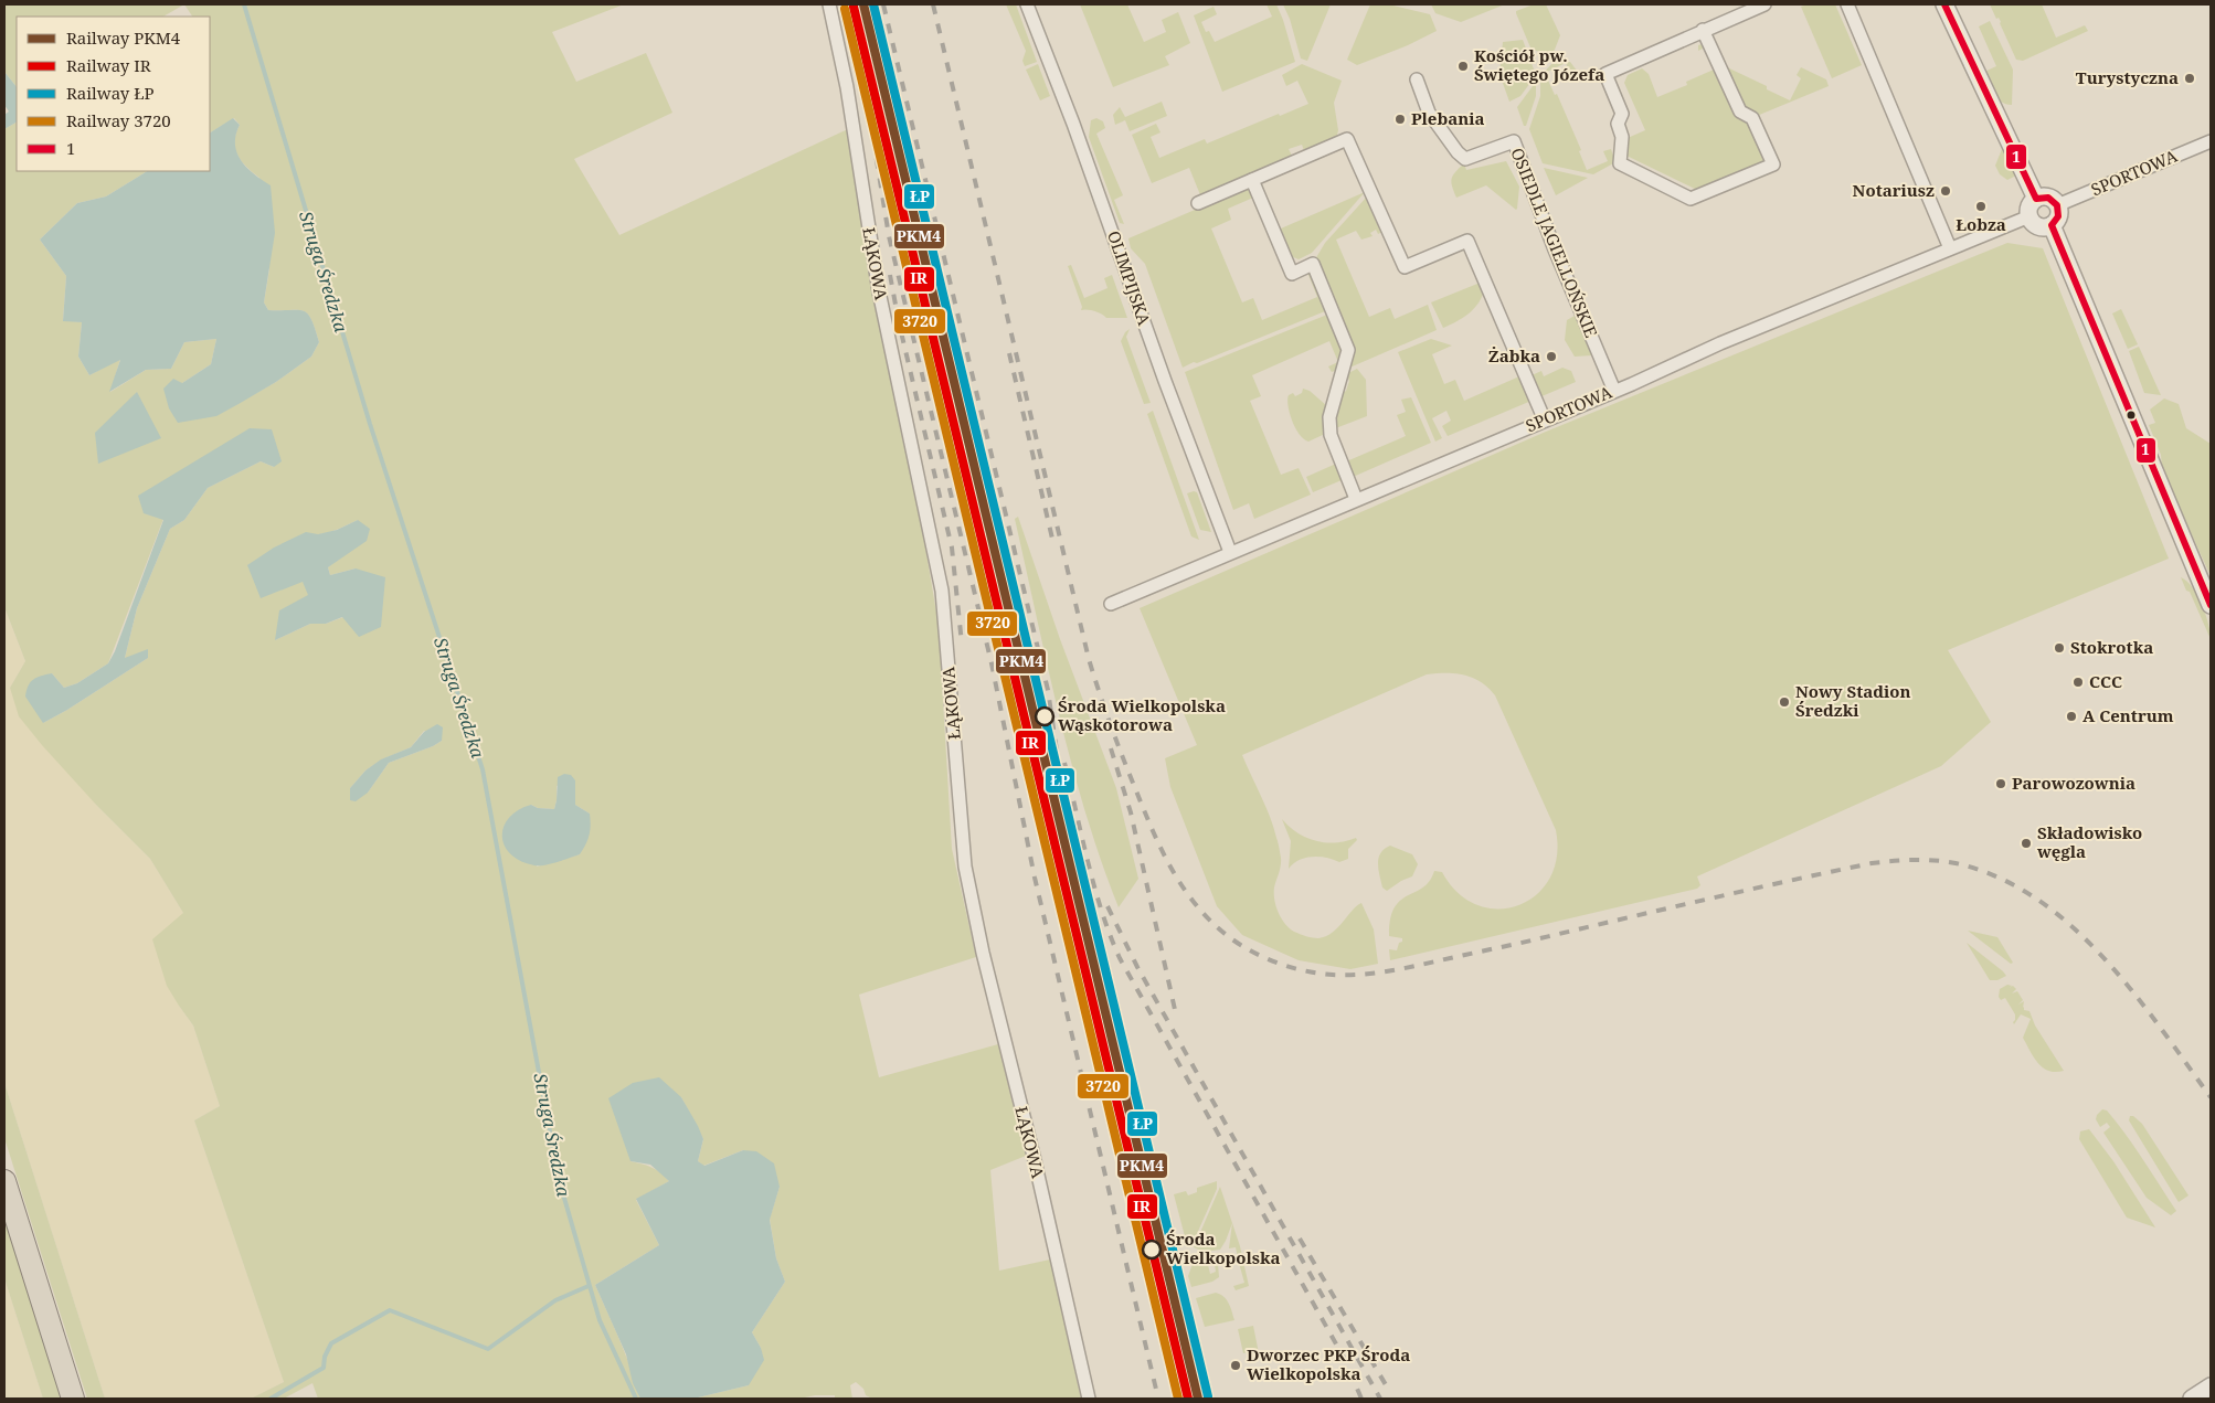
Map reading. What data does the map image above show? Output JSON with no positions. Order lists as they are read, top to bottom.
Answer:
{
  "streets": {
    "street": [
      "SPORTOWA",
      "OSIEDLE JAGIELLOŃSKIE",
      "ŁĄKOWA",
      "OLIMPIJSKA"
    ]
  },
  "crossings": [
    ["SPORTOWA", "OSIEDLE JAGIELLOŃSKIE"],
    ["SPORTOWA", "OLIMPIJSKA"]
  ],
  "water": ["Struga Średzka"],
  "places": [
    "Kościół pw. Świętego Józefa",
    "Turystyczna",
    "Plebania",
    "Notariusz",
    "Łobza",
    "Żabka",
    "Stokrotka",
    "CCC",
    "Nowy Stadion Średzki",
    "Środa Wielkopolska Wąskotorowa",
    "A Centrum",
    "Parowozownia",
    "Składowisko węgla",
    "Środa Wielkopolska",
    "Dworzec PKP Środa Wielkopolska"
  ],
  "lines": [
    "rail line PKM4",
    "rail line ŁP",
    "transit line 1",
    "rail line IR",
    "rail line 3720"
  ],
  "legend": [
    "Railway PKM4",
    "Railway IR",
    "Railway ŁP",
    "Railway 3720",
    "1"
  ]
}
